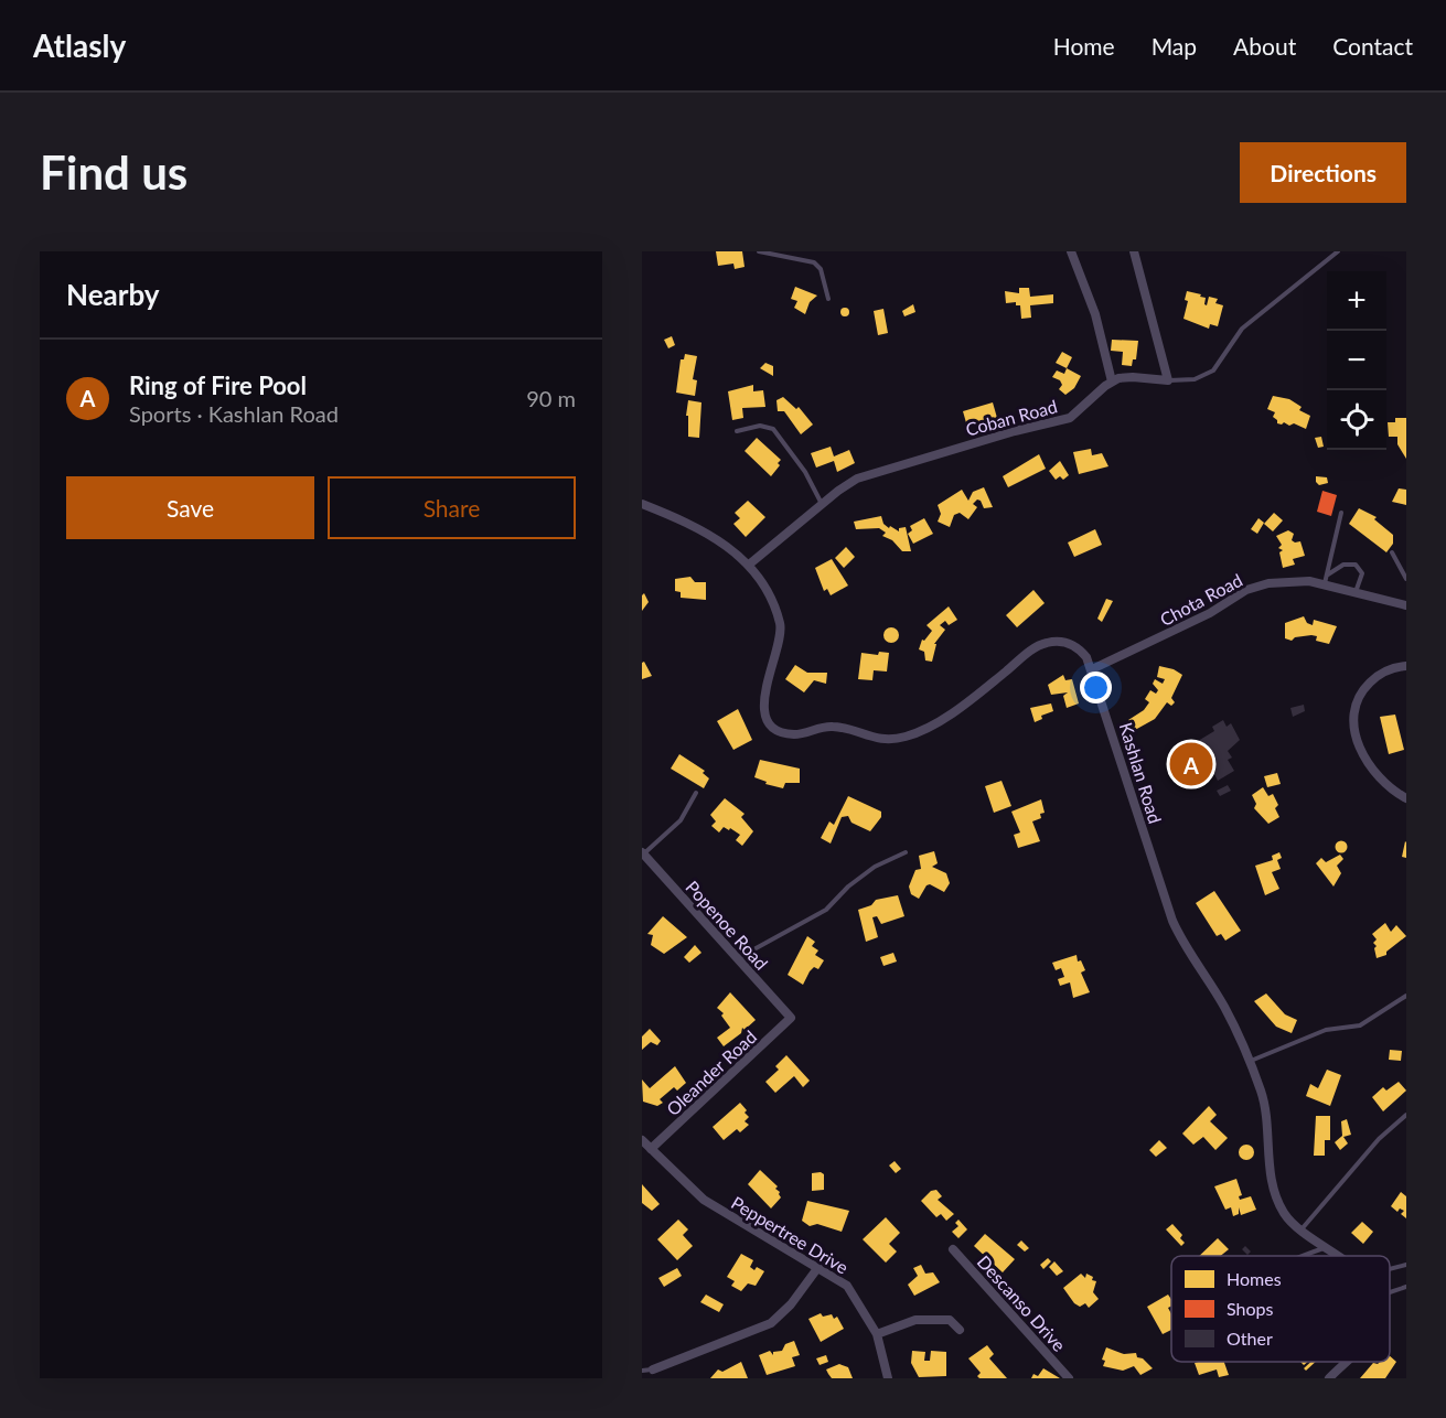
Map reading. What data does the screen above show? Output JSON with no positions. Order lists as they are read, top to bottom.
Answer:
{
  "streets": {
    "street": [
      "Coban Road",
      "Chota Road",
      "Kashlan Road",
      "Popenoe Road",
      "Oleander Road",
      "Peppertree Drive",
      "Descanso Drive"
    ]
  },
  "crossings": [
    ["Coban Road", "Kashlan Road"],
    ["Chota Road", "Kashlan Road"],
    ["Popenoe Road", "Oleander Road"],
    ["Oleander Road", "Peppertree Drive"]
  ],
  "legend": ["Homes", "Shops", "Other"],
  "page": {
    "header": "Atlasly",
    "nav": [
      "Home",
      "Map",
      "About",
      "Contact"
    ],
    "buttons": [
      "Directions",
      ["Save", "Share"]
    ],
    "title": "Find us",
    "heading": "Nearby",
    "map_buttons": ["+", "−"],
    "list": [
      {
        "mark": "A",
        "name": "Ring of Fire Pool",
        "note": "Sports · Kashlan Road",
        "value": "90 m"
      }
    ],
    "pins": "A"
  }
}
